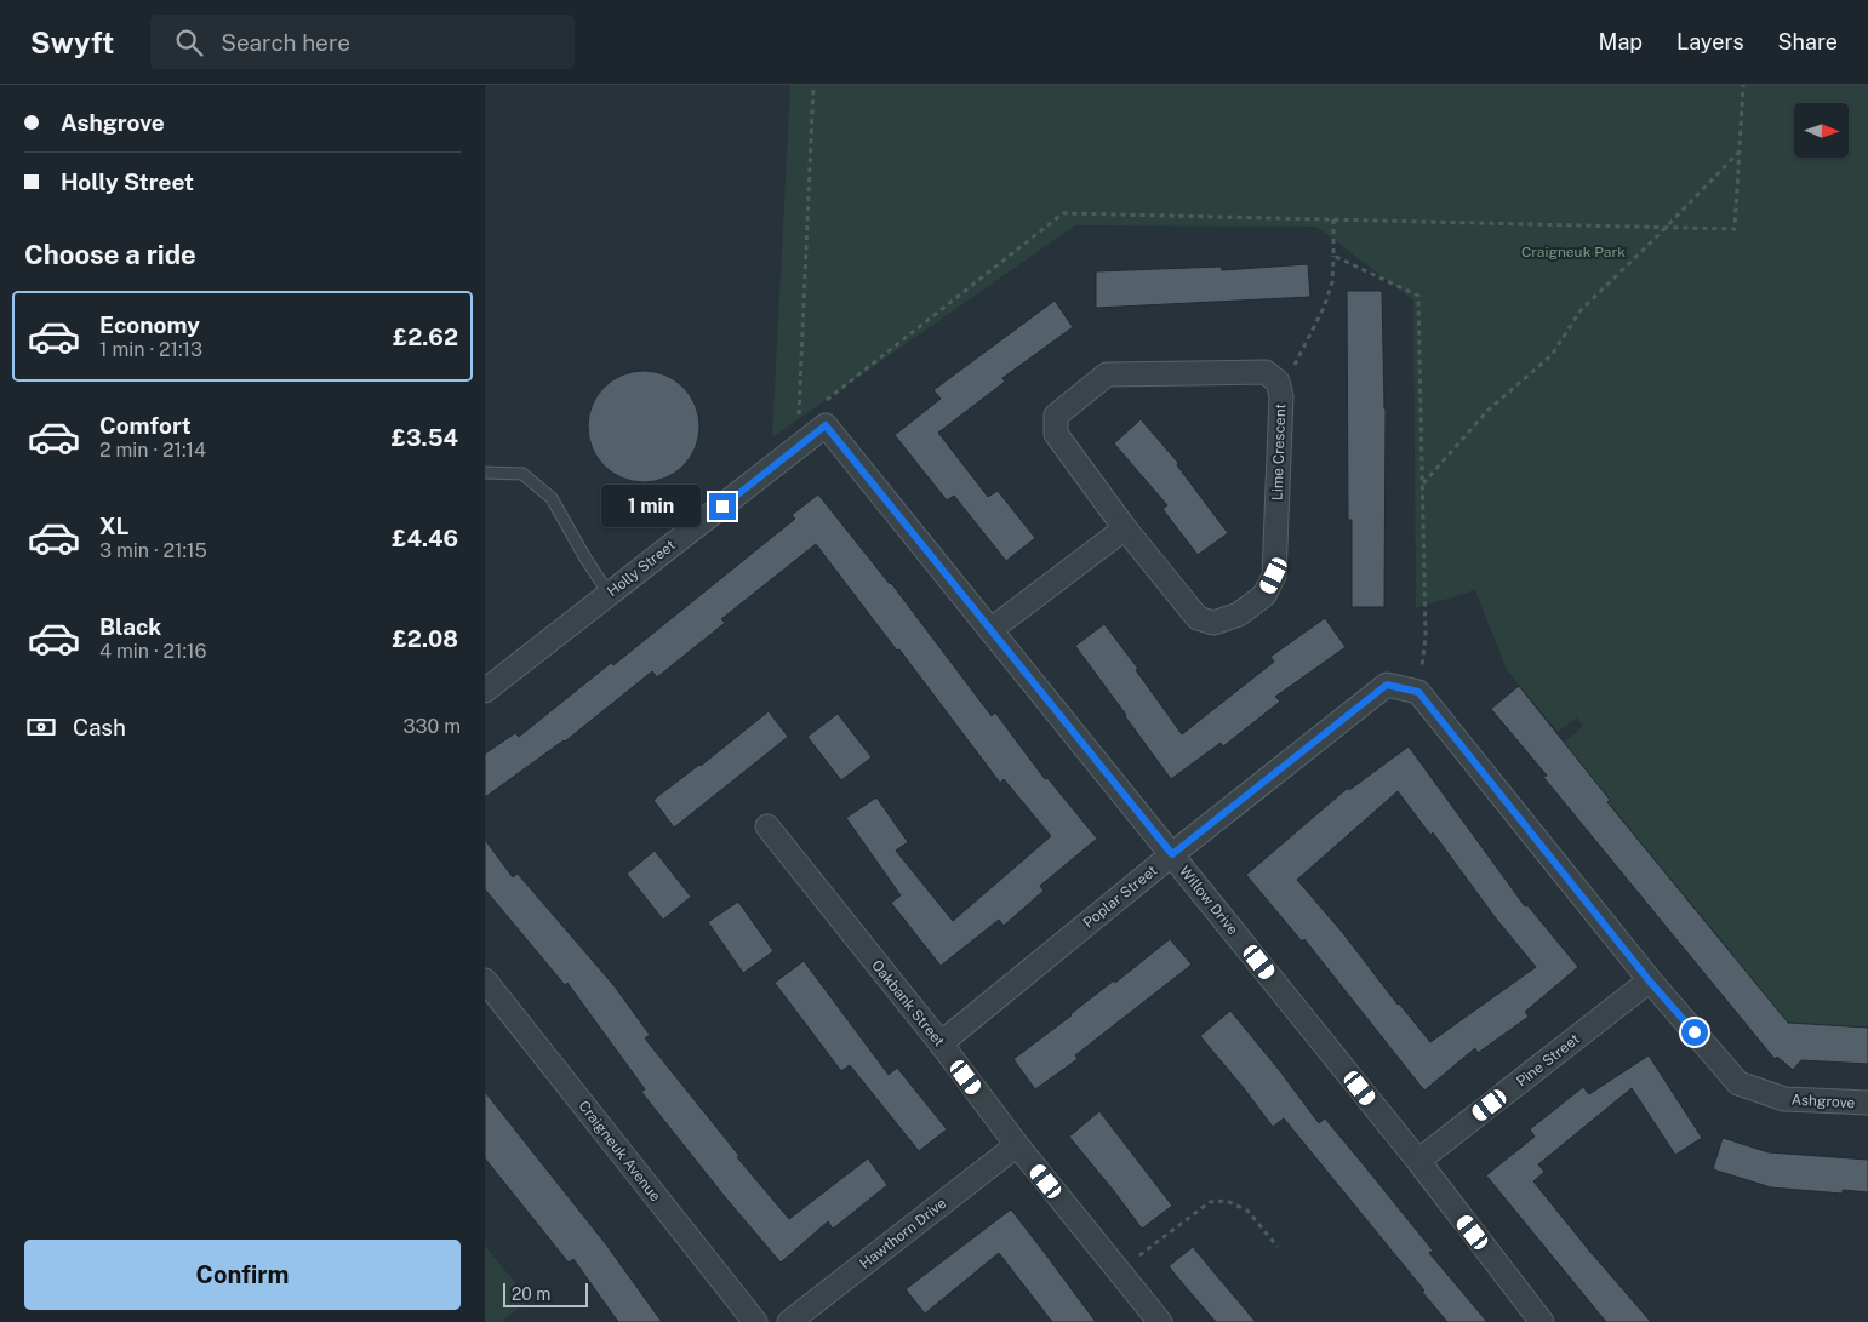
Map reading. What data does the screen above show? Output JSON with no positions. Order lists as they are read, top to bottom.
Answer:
{
  "streets": {
    "street": [
      "Lime Crescent",
      "Holly Street",
      "Poplar Street",
      "Willow Drive",
      "Oakbank Street",
      "Pine Street",
      "Ashgrove",
      "Craigneuk Avenue",
      "Hawthorn Drive"
    ]
  },
  "crossings": [
    ["Holly Street", "Willow Drive"],
    ["Poplar Street", "Willow Drive"],
    ["Poplar Street", "Oakbank Street"],
    ["Poplar Street", "Ashgrove"],
    ["Willow Drive", "Pine Street"],
    ["Oakbank Street", "Hawthorn Drive"],
    ["Pine Street", "Ashgrove"]
  ],
  "parks": ["Craigneuk Park"],
  "scale_bar": "20 m",
  "north": "right",
  "page": {
    "header": "Swyft",
    "search": "Search here",
    "nav": ["Map", "Layers", "Share"],
    "banner": ["Ashgrove", "Holly Street"],
    "heading": "Choose a ride",
    "list": [
      {
        "name": "Economy",
        "note": "1 min · 21:13",
        "value": "£2.62"
      },
      {
        "name": "Comfort",
        "note": "2 min · 21:14",
        "value": "£3.54"
      },
      {
        "name": "XL",
        "note": "3 min · 21:15",
        "value": "£4.46"
      },
      {
        "name": "Black",
        "note": "4 min · 21:16",
        "value": "£2.08"
      }
    ],
    "bubble": "1 min",
    "pay": ["Cash", "330 m"],
    "buttons": "Confirm",
    "scale": "20 m"
  }
}
